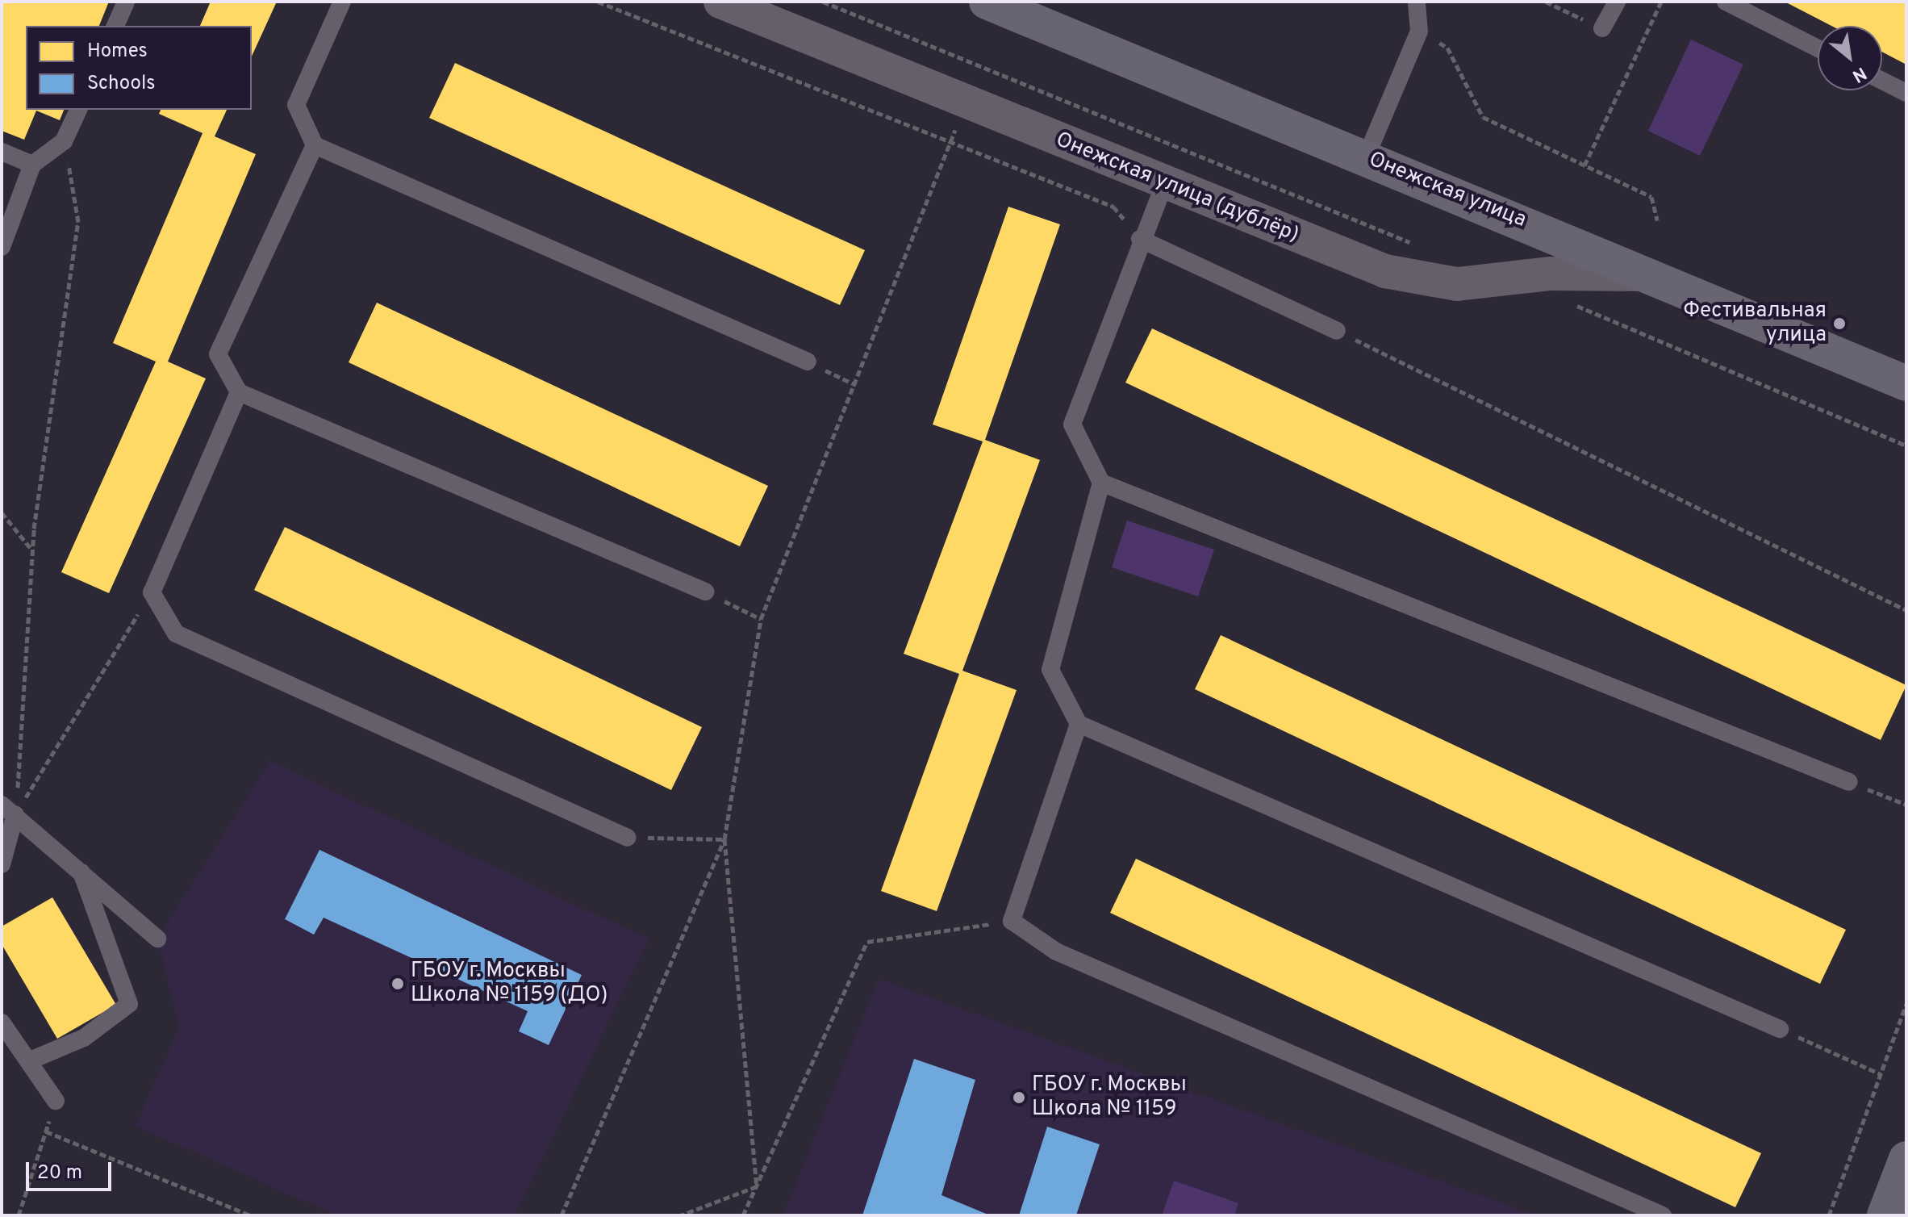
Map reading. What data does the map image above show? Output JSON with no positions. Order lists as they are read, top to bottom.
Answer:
{
  "streets": {
    "main road": ["Онежская улица"],
    "street": ["Онежская улица (дублёр)"]
  },
  "crossings": [
    ["Онежская улица (дублёр)", "Онежская улица"]
  ],
  "places": ["Фестивальная улица", "ГБОУ г. Москвы Школа № 1159 (ДО)", "ГБОУ г. Москвы Школа № 1159"],
  "legend": ["Homes", "Schools"],
  "scale_bar": "20 m",
  "north": "bottom right"
}
